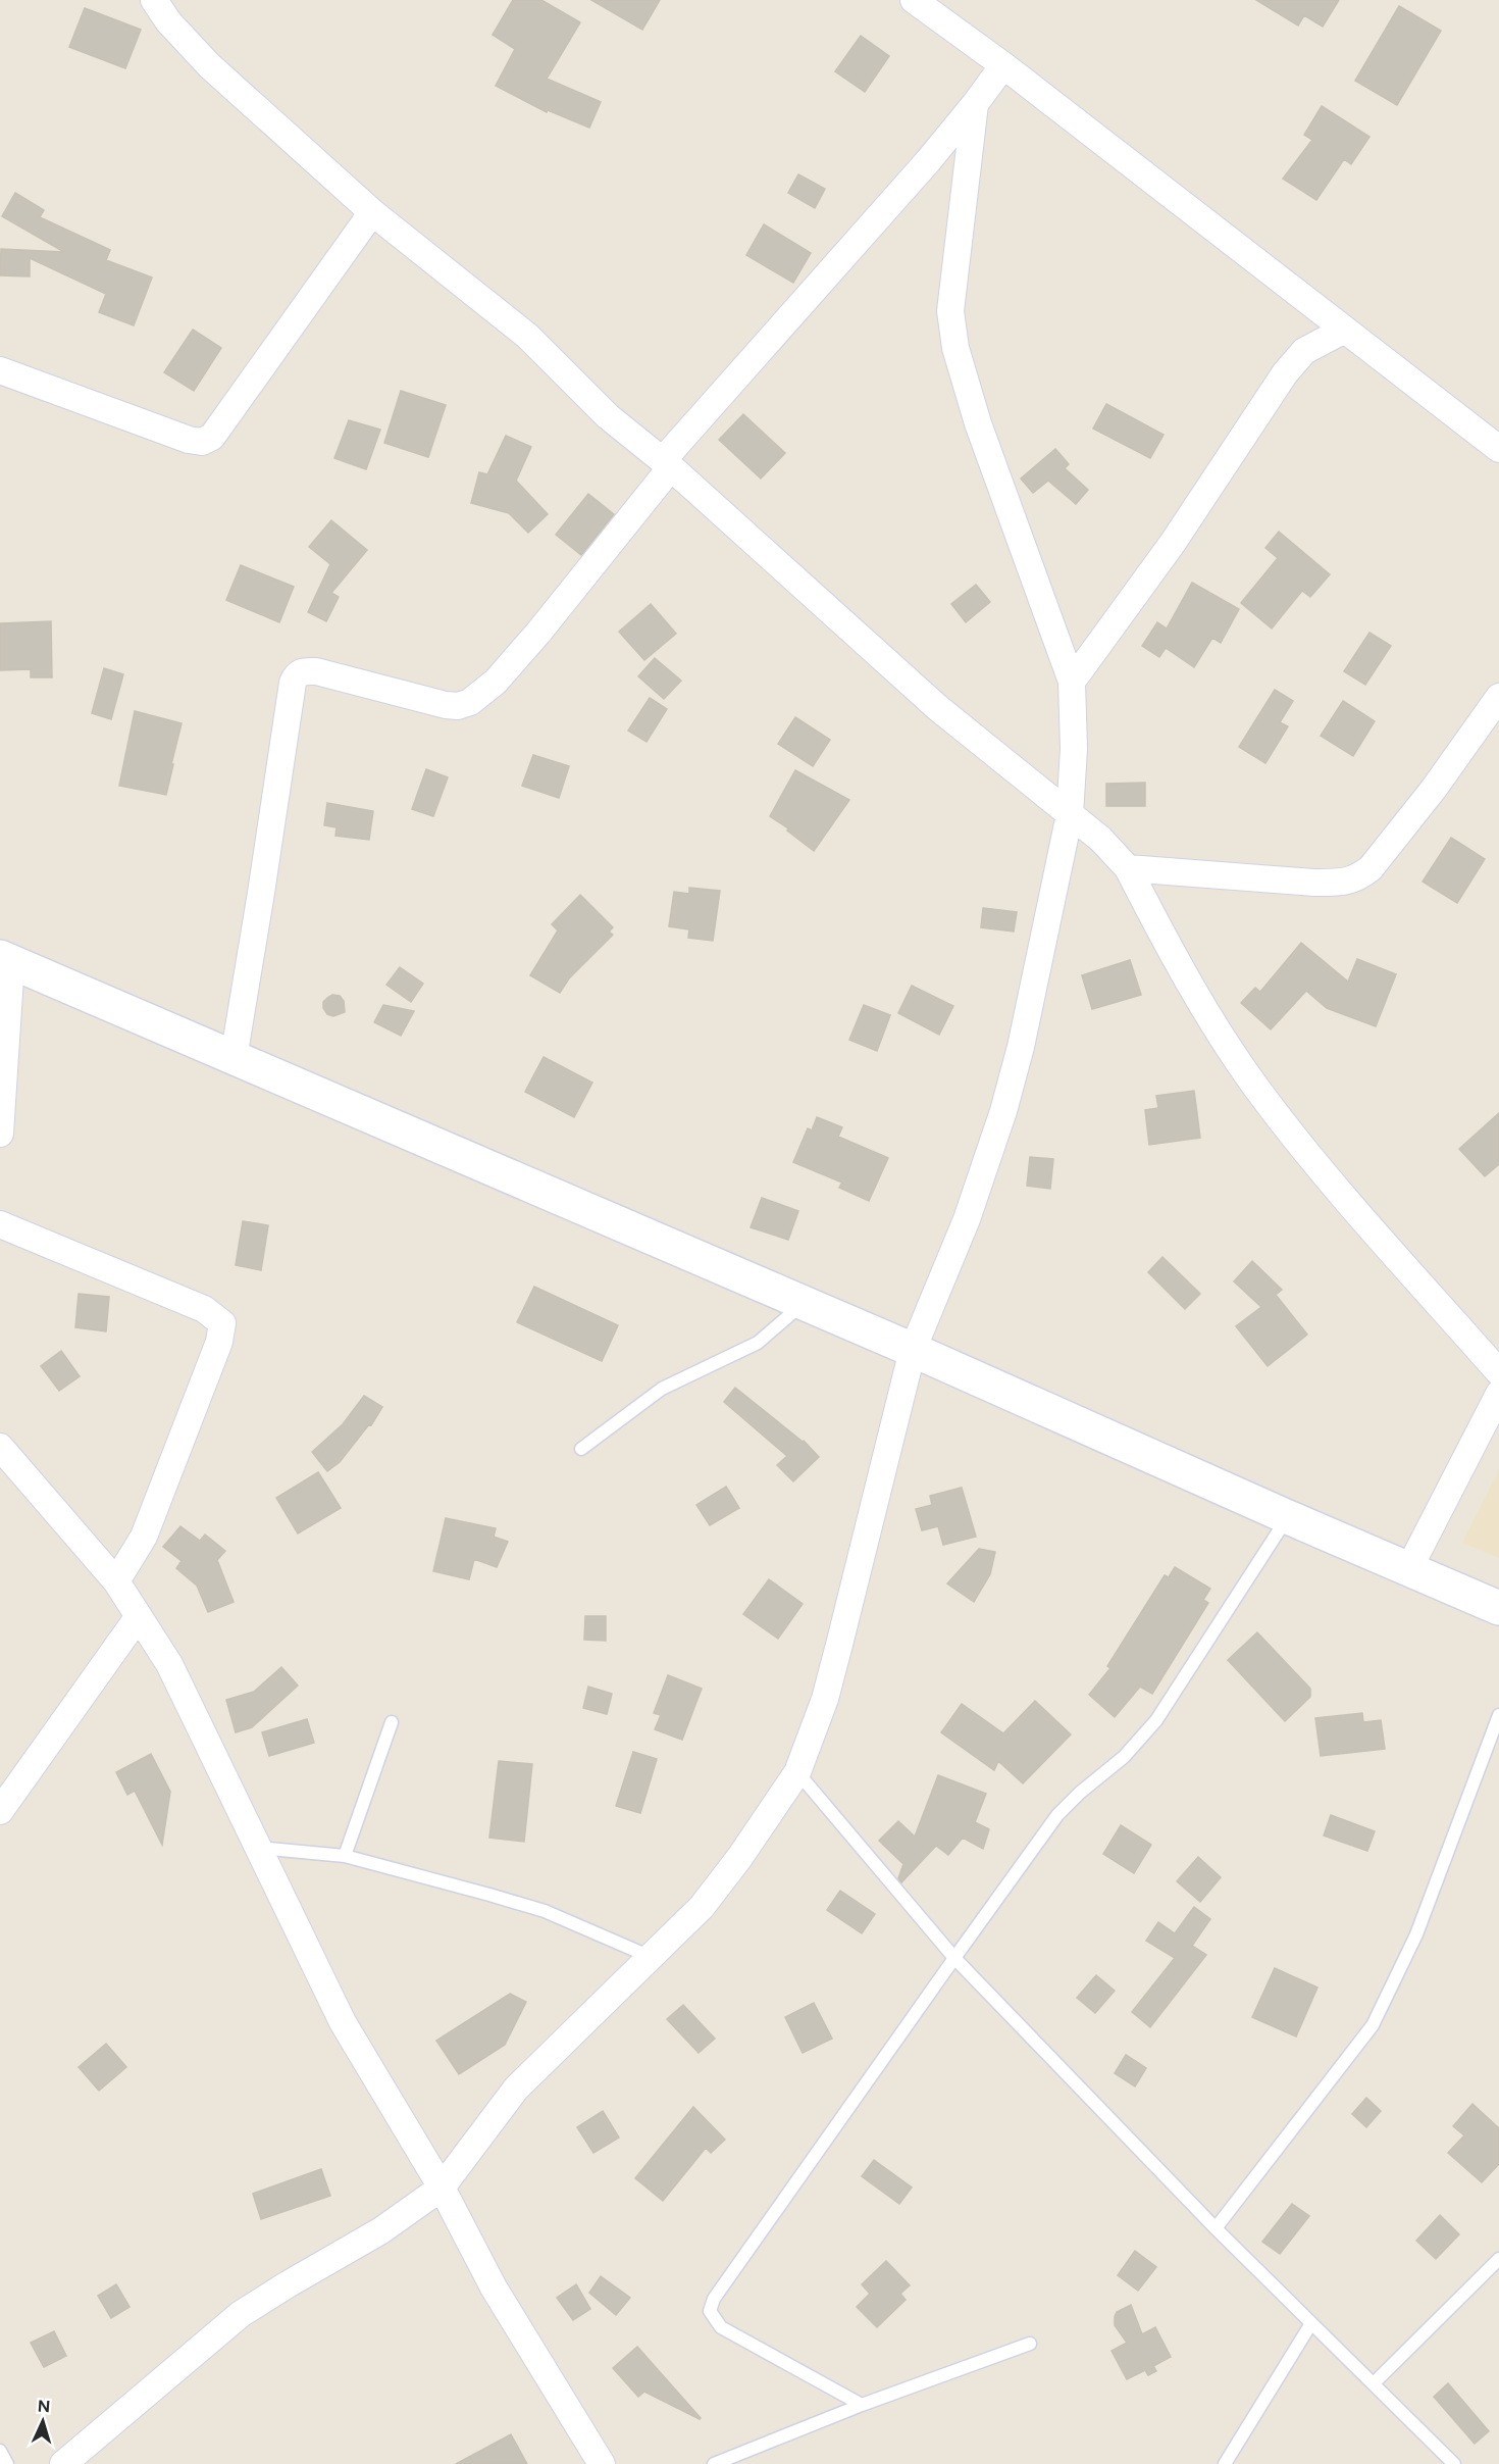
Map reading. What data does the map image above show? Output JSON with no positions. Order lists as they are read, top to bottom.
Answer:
{
  "north": "top"
}
